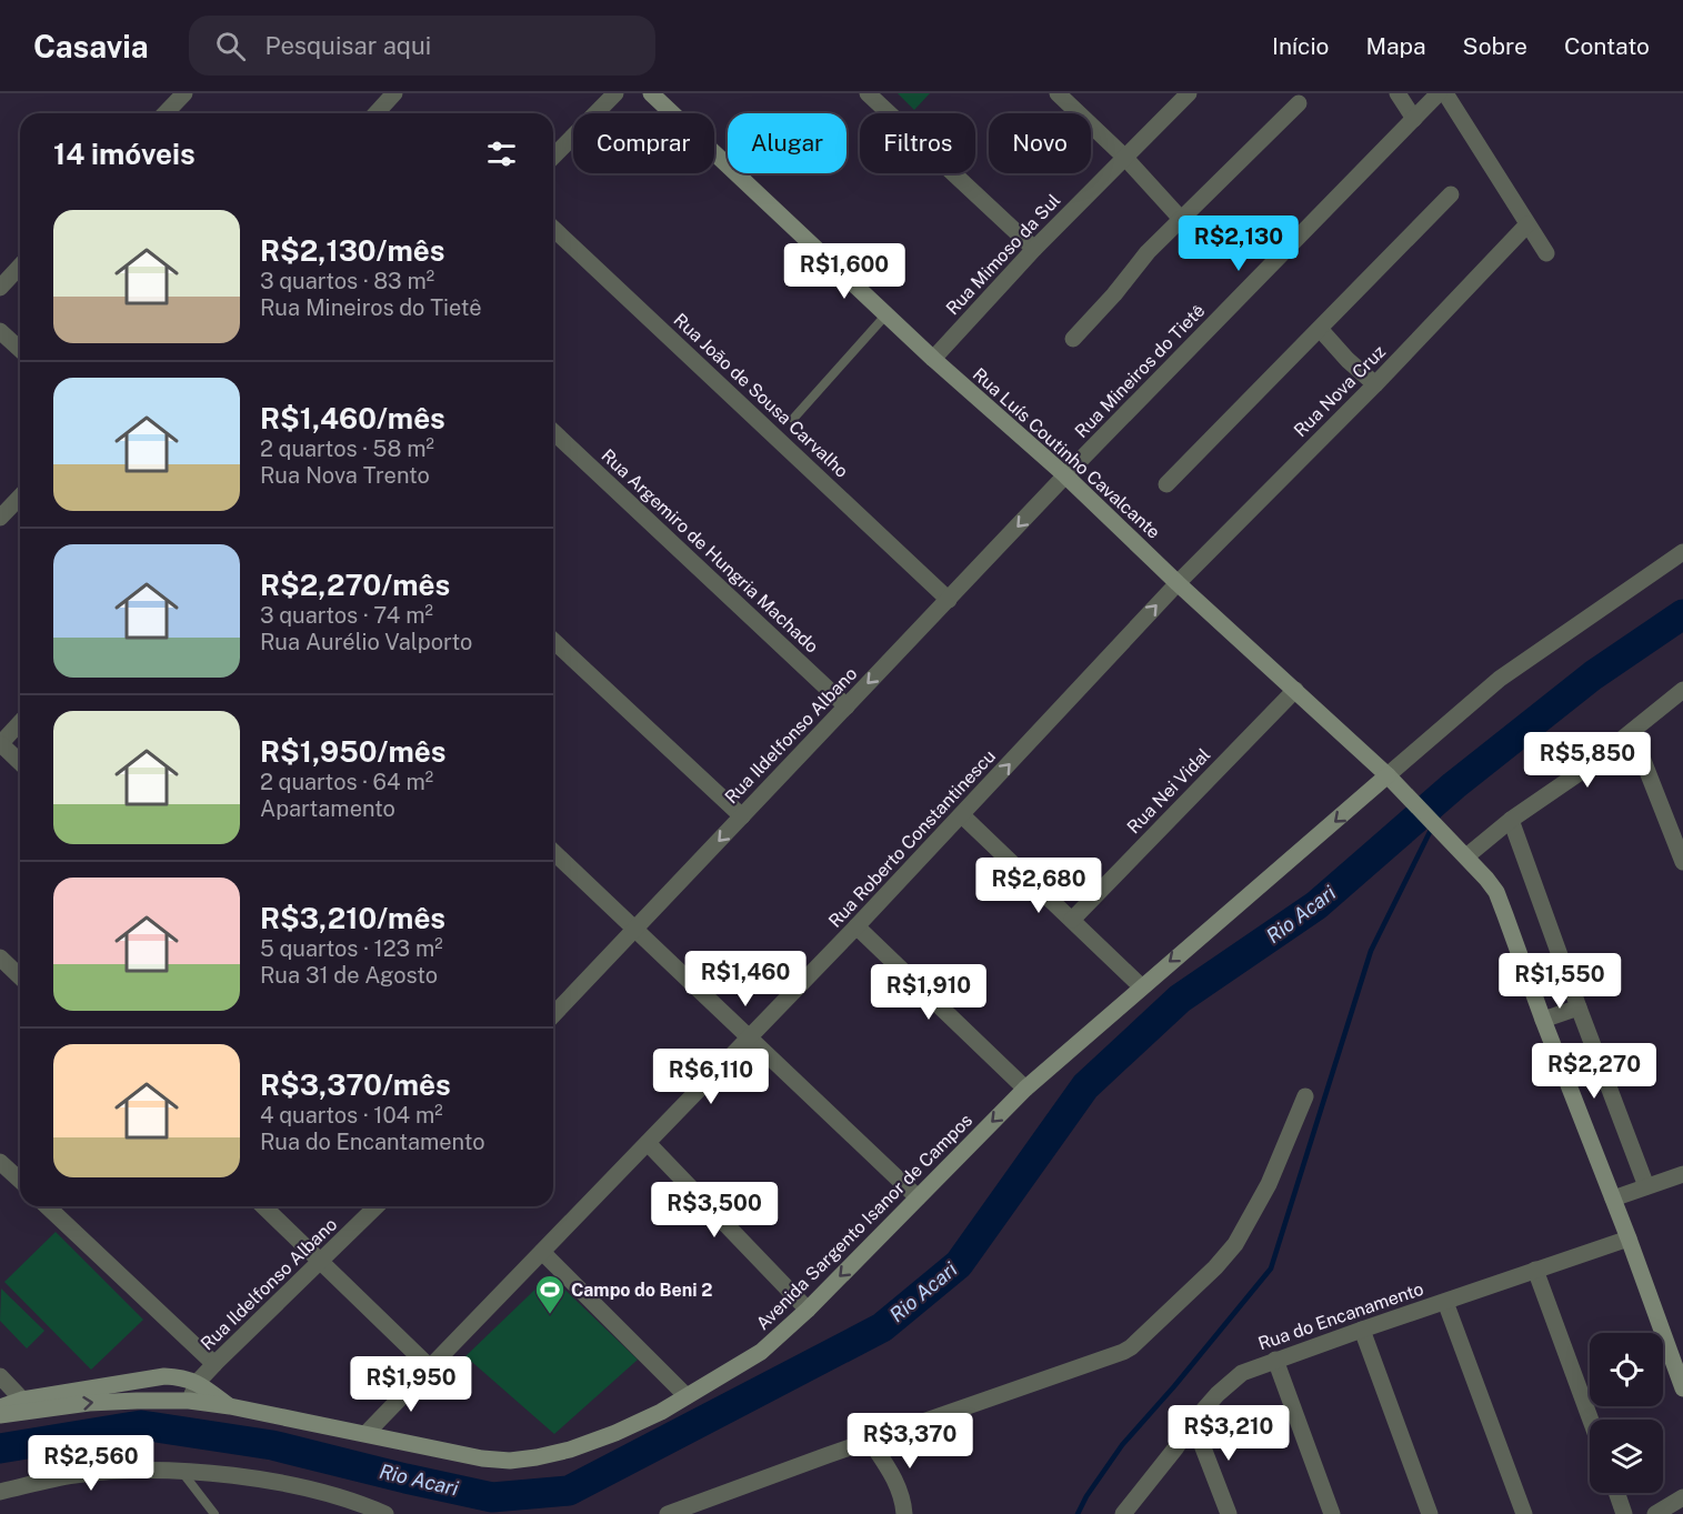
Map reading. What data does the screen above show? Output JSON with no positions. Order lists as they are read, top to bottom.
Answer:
{
  "streets": {
    "street": [
      "Rua Mimoso da Sul",
      "Rua Mineiros do Tietê",
      "Rua Nova Cruz",
      "Rua João de Sousa Carvalho",
      "Rua Luís Coutinho Cavalcante",
      "Rua Argemiro de Hungria Machado",
      "Rua Ildelfonso Albano",
      "Rua Nei Vidal",
      "Rua Roberto Constantinescu",
      "Avenida Sargento Isanor de Campos",
      "Rua do Encanamento"
    ]
  },
  "crossings": [
    ["Rua Mimoso da Sul", "Rua Luís Coutinho Cavalcante"],
    ["Rua Mineiros do Tietê", "Rua Luís Coutinho Cavalcante"],
    ["Rua Mineiros do Tietê", "Rua Ildelfonso Albano"],
    ["Rua Nova Cruz", "Rua Luís Coutinho Cavalcante"],
    ["Rua Nova Cruz", "Rua Roberto Constantinescu"],
    ["Rua João de Sousa Carvalho", "Rua Ildelfonso Albano"],
    ["Rua Luís Coutinho Cavalcante", "Rua Ildelfonso Albano"],
    ["Rua Luís Coutinho Cavalcante", "Rua Nei Vidal"],
    ["Rua Luís Coutinho Cavalcante", "Rua Roberto Constantinescu"],
    ["Rua Luís Coutinho Cavalcante", "Avenida Sargento Isanor de Campos"],
    ["Rua Luís Coutinho Cavalcante", "Rua do Encanamento"],
    ["Rua Argemiro de Hungria Machado", "Rua Ildelfonso Albano"],
    ["Rua Ildelfonso Albano", "Avenida Sargento Isanor de Campos"],
    ["Rua Roberto Constantinescu", "Avenida Sargento Isanor de Campos"]
  ],
  "one_way": ["Rua Ildelfonso Albano"],
  "water": ["Rio Acari"],
  "places": {
    "sports": ["Campo do Beni 2"]
  },
  "page": {
    "header": "Casavia",
    "search": "Pesquisar aqui",
    "nav": [
      "Início",
      "Mapa",
      "Sobre",
      "Contato"
    ],
    "chip": [
      "Comprar",
      "Alugar",
      "Filtros",
      "Novo"
    ],
    "heading": "14 imóveis",
    "list": [
      {
        "name": "R$2,130/mês",
        "note": "3 quartos · 83 m² · Rua Mineiros do Tietê"
      },
      {
        "name": "R$1,460/mês",
        "note": "2 quartos · 58 m² · Rua Nova Trento"
      },
      {
        "name": "R$2,270/mês",
        "note": "3 quartos · 74 m² · Rua Aurélio Valporto"
      },
      {
        "name": "R$1,950/mês",
        "note": "2 quartos · 64 m² · Apartamento"
      },
      {
        "name": "R$3,210/mês",
        "note": "5 quartos · 123 m² · Rua 31 de Agosto"
      },
      {
        "name": "R$3,370/mês",
        "note": "4 quartos · 104 m² · Rua do Encantamento"
      }
    ],
    "price": [
      "R$2,130",
      "R$1,600",
      "R$5,850",
      "R$2,680",
      "R$1,460",
      "R$1,550",
      "R$1,910",
      "R$2,270",
      "R$6,110",
      "R$3,500",
      "R$1,950",
      "R$3,210",
      "R$3,370",
      "R$2,560"
    ]
  }
}
